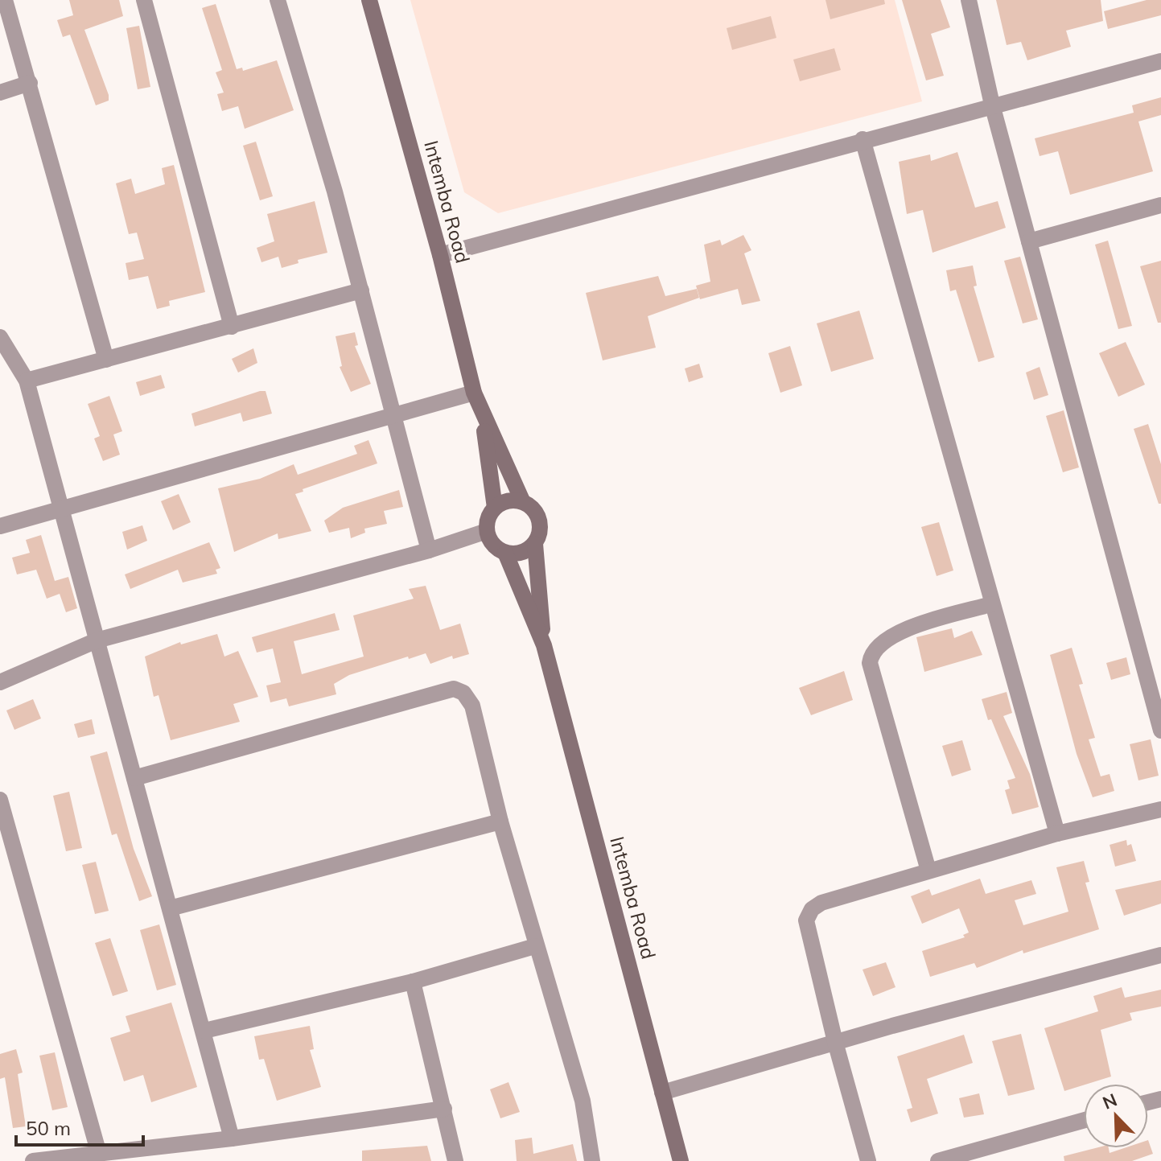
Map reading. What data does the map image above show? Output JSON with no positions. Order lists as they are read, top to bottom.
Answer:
{
  "streets": {
    "street": ["Intemba Road"]
  },
  "scale_bar": "50 m",
  "north": "top left"
}
